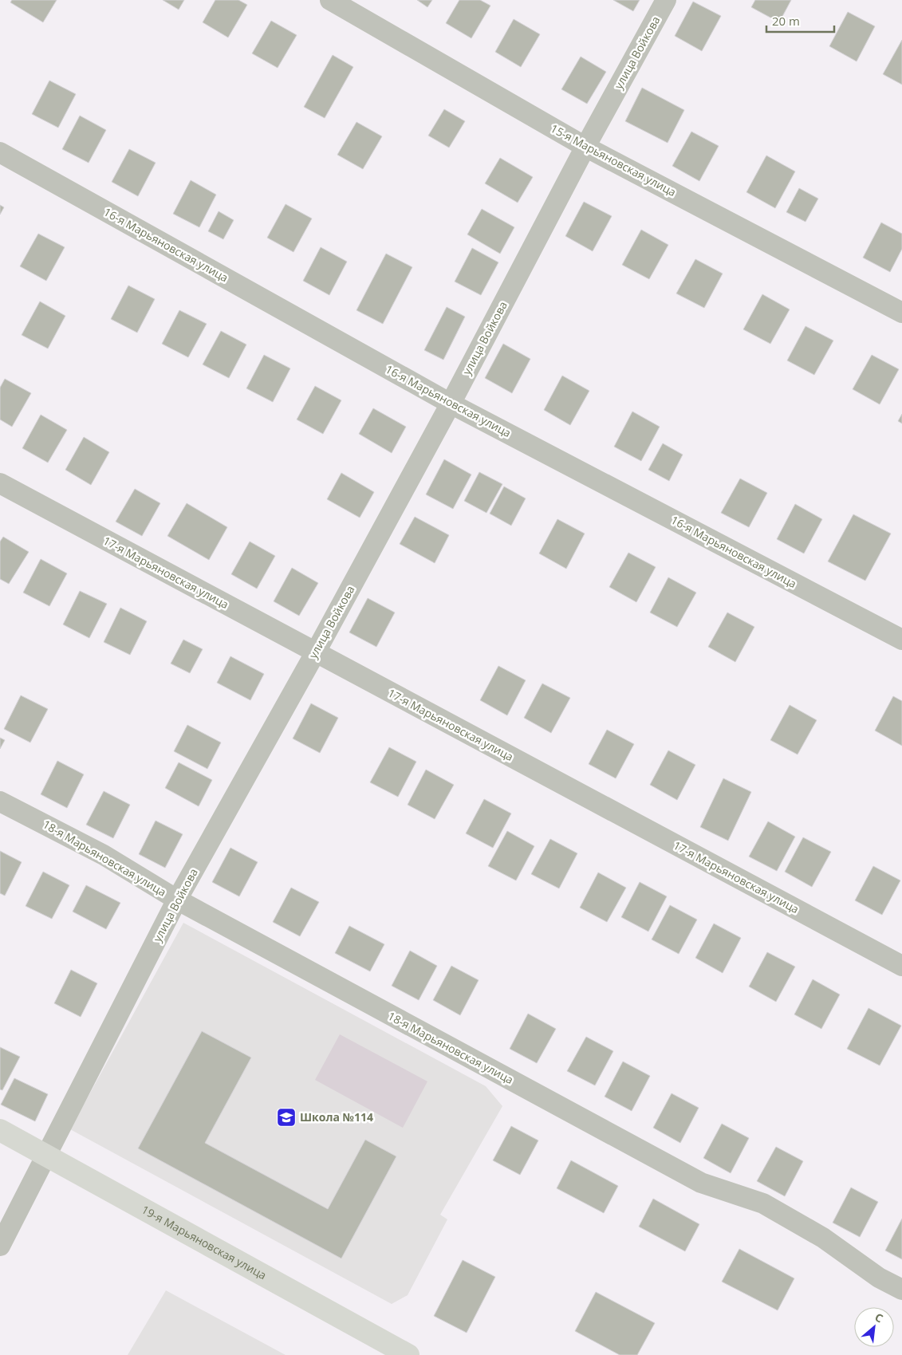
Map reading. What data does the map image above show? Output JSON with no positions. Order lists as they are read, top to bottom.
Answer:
{
  "streets": {
    "street": [
      "улица Войкова",
      "15-я Марьяновская улица",
      "16-я Марьяновская улица",
      "17-я Марьяновская улица",
      "18-я Марьяновская улица",
      "19-я Марьяновская улица"
    ]
  },
  "crossings": [
    ["улица Войкова", "15-я Марьяновская улица"],
    ["улица Войкова", "16-я Марьяновская улица"],
    ["улица Войкова", "17-я Марьяновская улица"],
    ["улица Войкова", "18-я Марьяновская улица"],
    ["улица Войкова", "19-я Марьяновская улица"]
  ],
  "places": {
    "school or university": ["Школа №114"]
  },
  "scale_bar": "20 m",
  "north": "top right"
}
